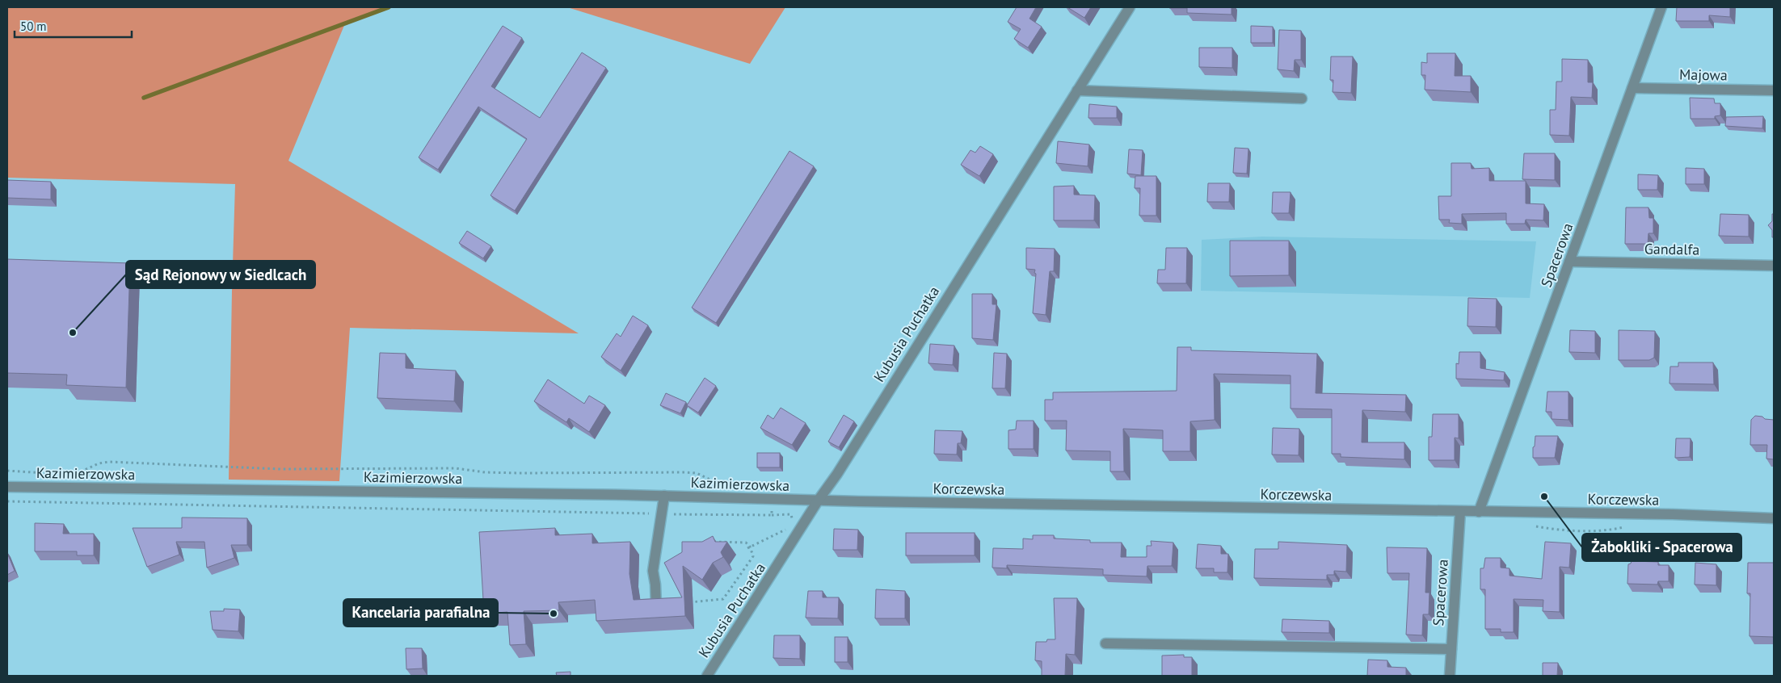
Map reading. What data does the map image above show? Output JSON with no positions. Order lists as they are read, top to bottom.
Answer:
{
  "streets": {
    "street": [
      "Majowa",
      "Gandalfa",
      "Spacerowa",
      "Kubusia Puchatka",
      "Kazimierzowska",
      "Korczewska"
    ]
  },
  "crossings": [
    ["Majowa", "Spacerowa"],
    ["Gandalfa", "Spacerowa"],
    ["Spacerowa", "Korczewska"],
    ["Kubusia Puchatka", "Kazimierzowska"],
    ["Kubusia Puchatka", "Korczewska"],
    ["Kazimierzowska", "Korczewska"]
  ],
  "places": ["Sąd Rejonowy w Siedlcach", "Żabokliki - Spacerowa", "Kancelaria parafialna"],
  "scale_bar": "50 m"
}
